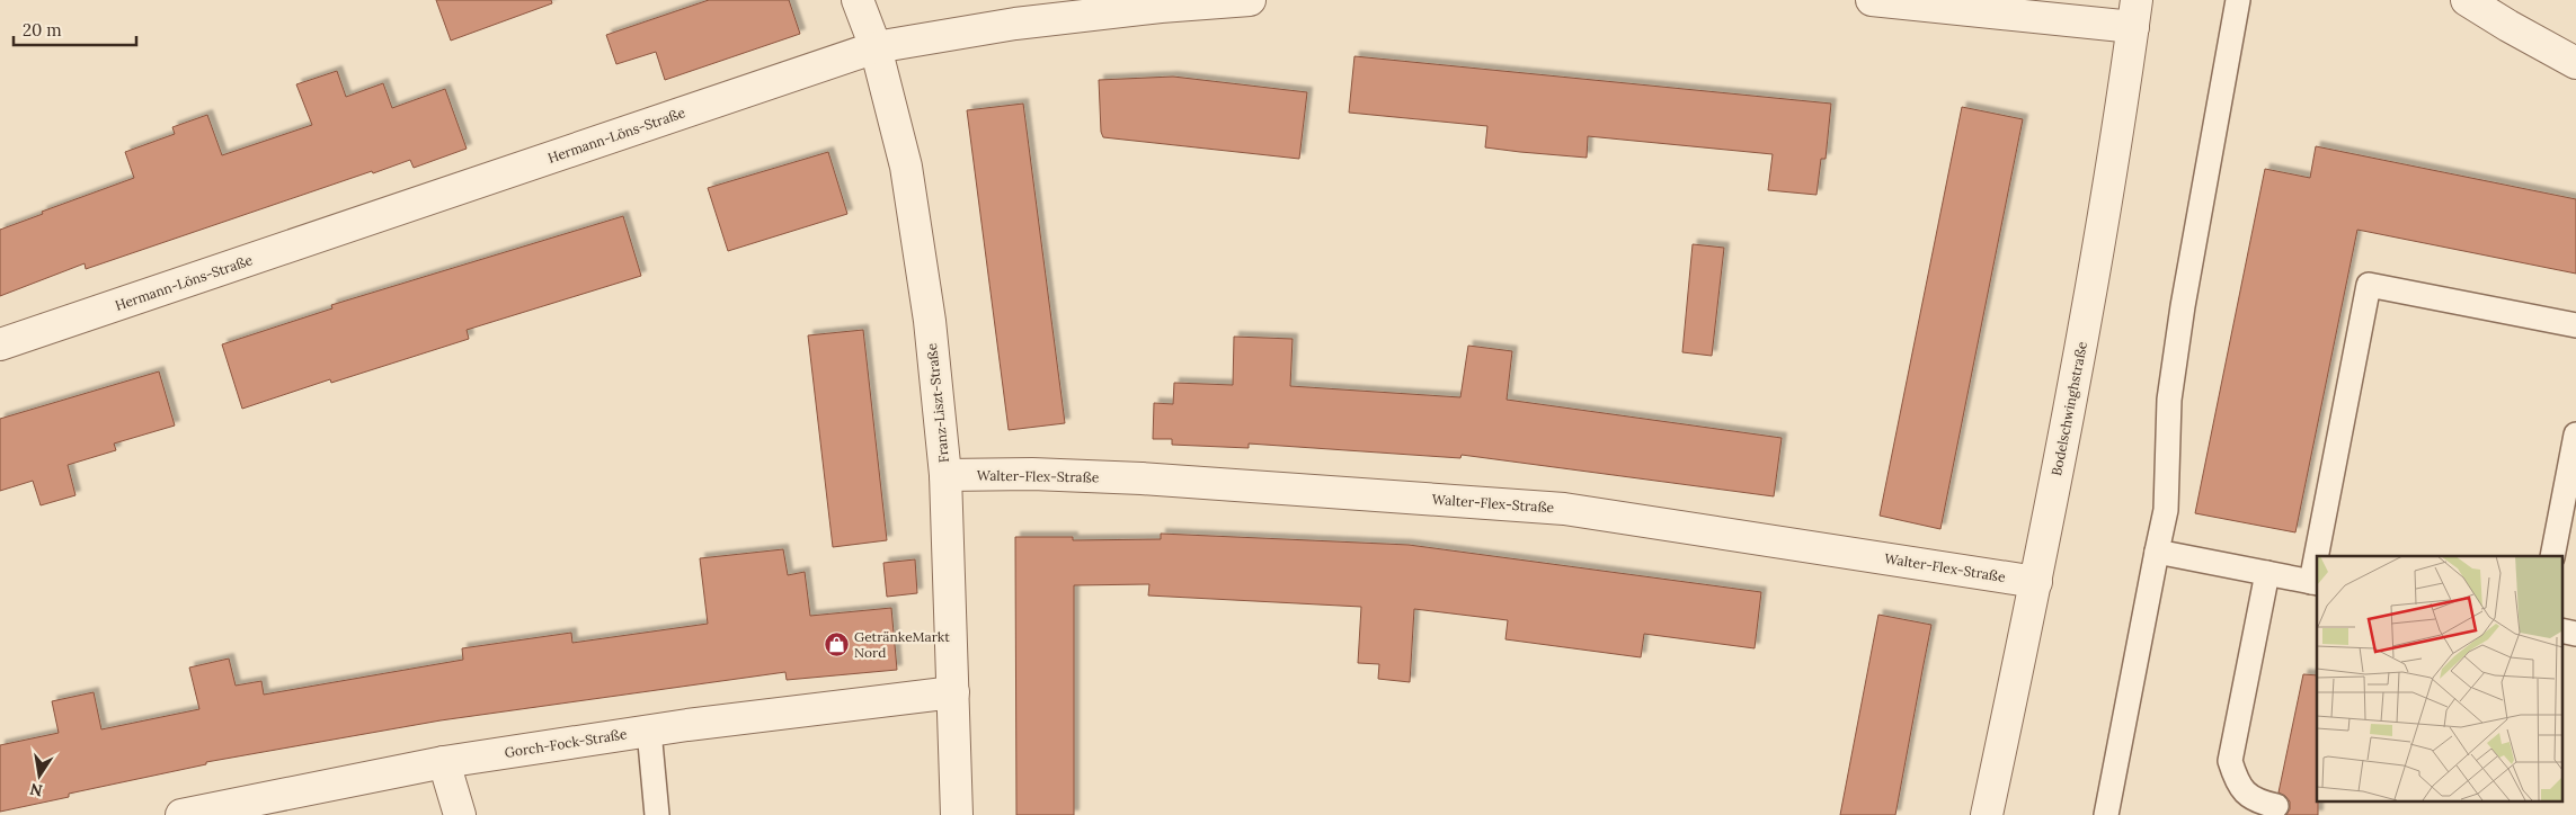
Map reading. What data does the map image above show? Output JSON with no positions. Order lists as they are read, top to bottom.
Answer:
{
  "streets": {
    "street": [
      "Hermann-Löns-Straße",
      "Franz-Liszt-Straße",
      "Bodelschwinghstraße",
      "Walter-Flex-Straße",
      "Gorch-Fock-Straße"
    ]
  },
  "crossings": [
    ["Hermann-Löns-Straße", "Franz-Liszt-Straße"],
    ["Franz-Liszt-Straße", "Walter-Flex-Straße"],
    ["Franz-Liszt-Straße", "Gorch-Fock-Straße"],
    ["Bodelschwinghstraße", "Walter-Flex-Straße"]
  ],
  "places": {
    "shop": ["GetränkeMarkt Nord"]
  },
  "scale_bar": "20 m",
  "north": "bottom"
}
